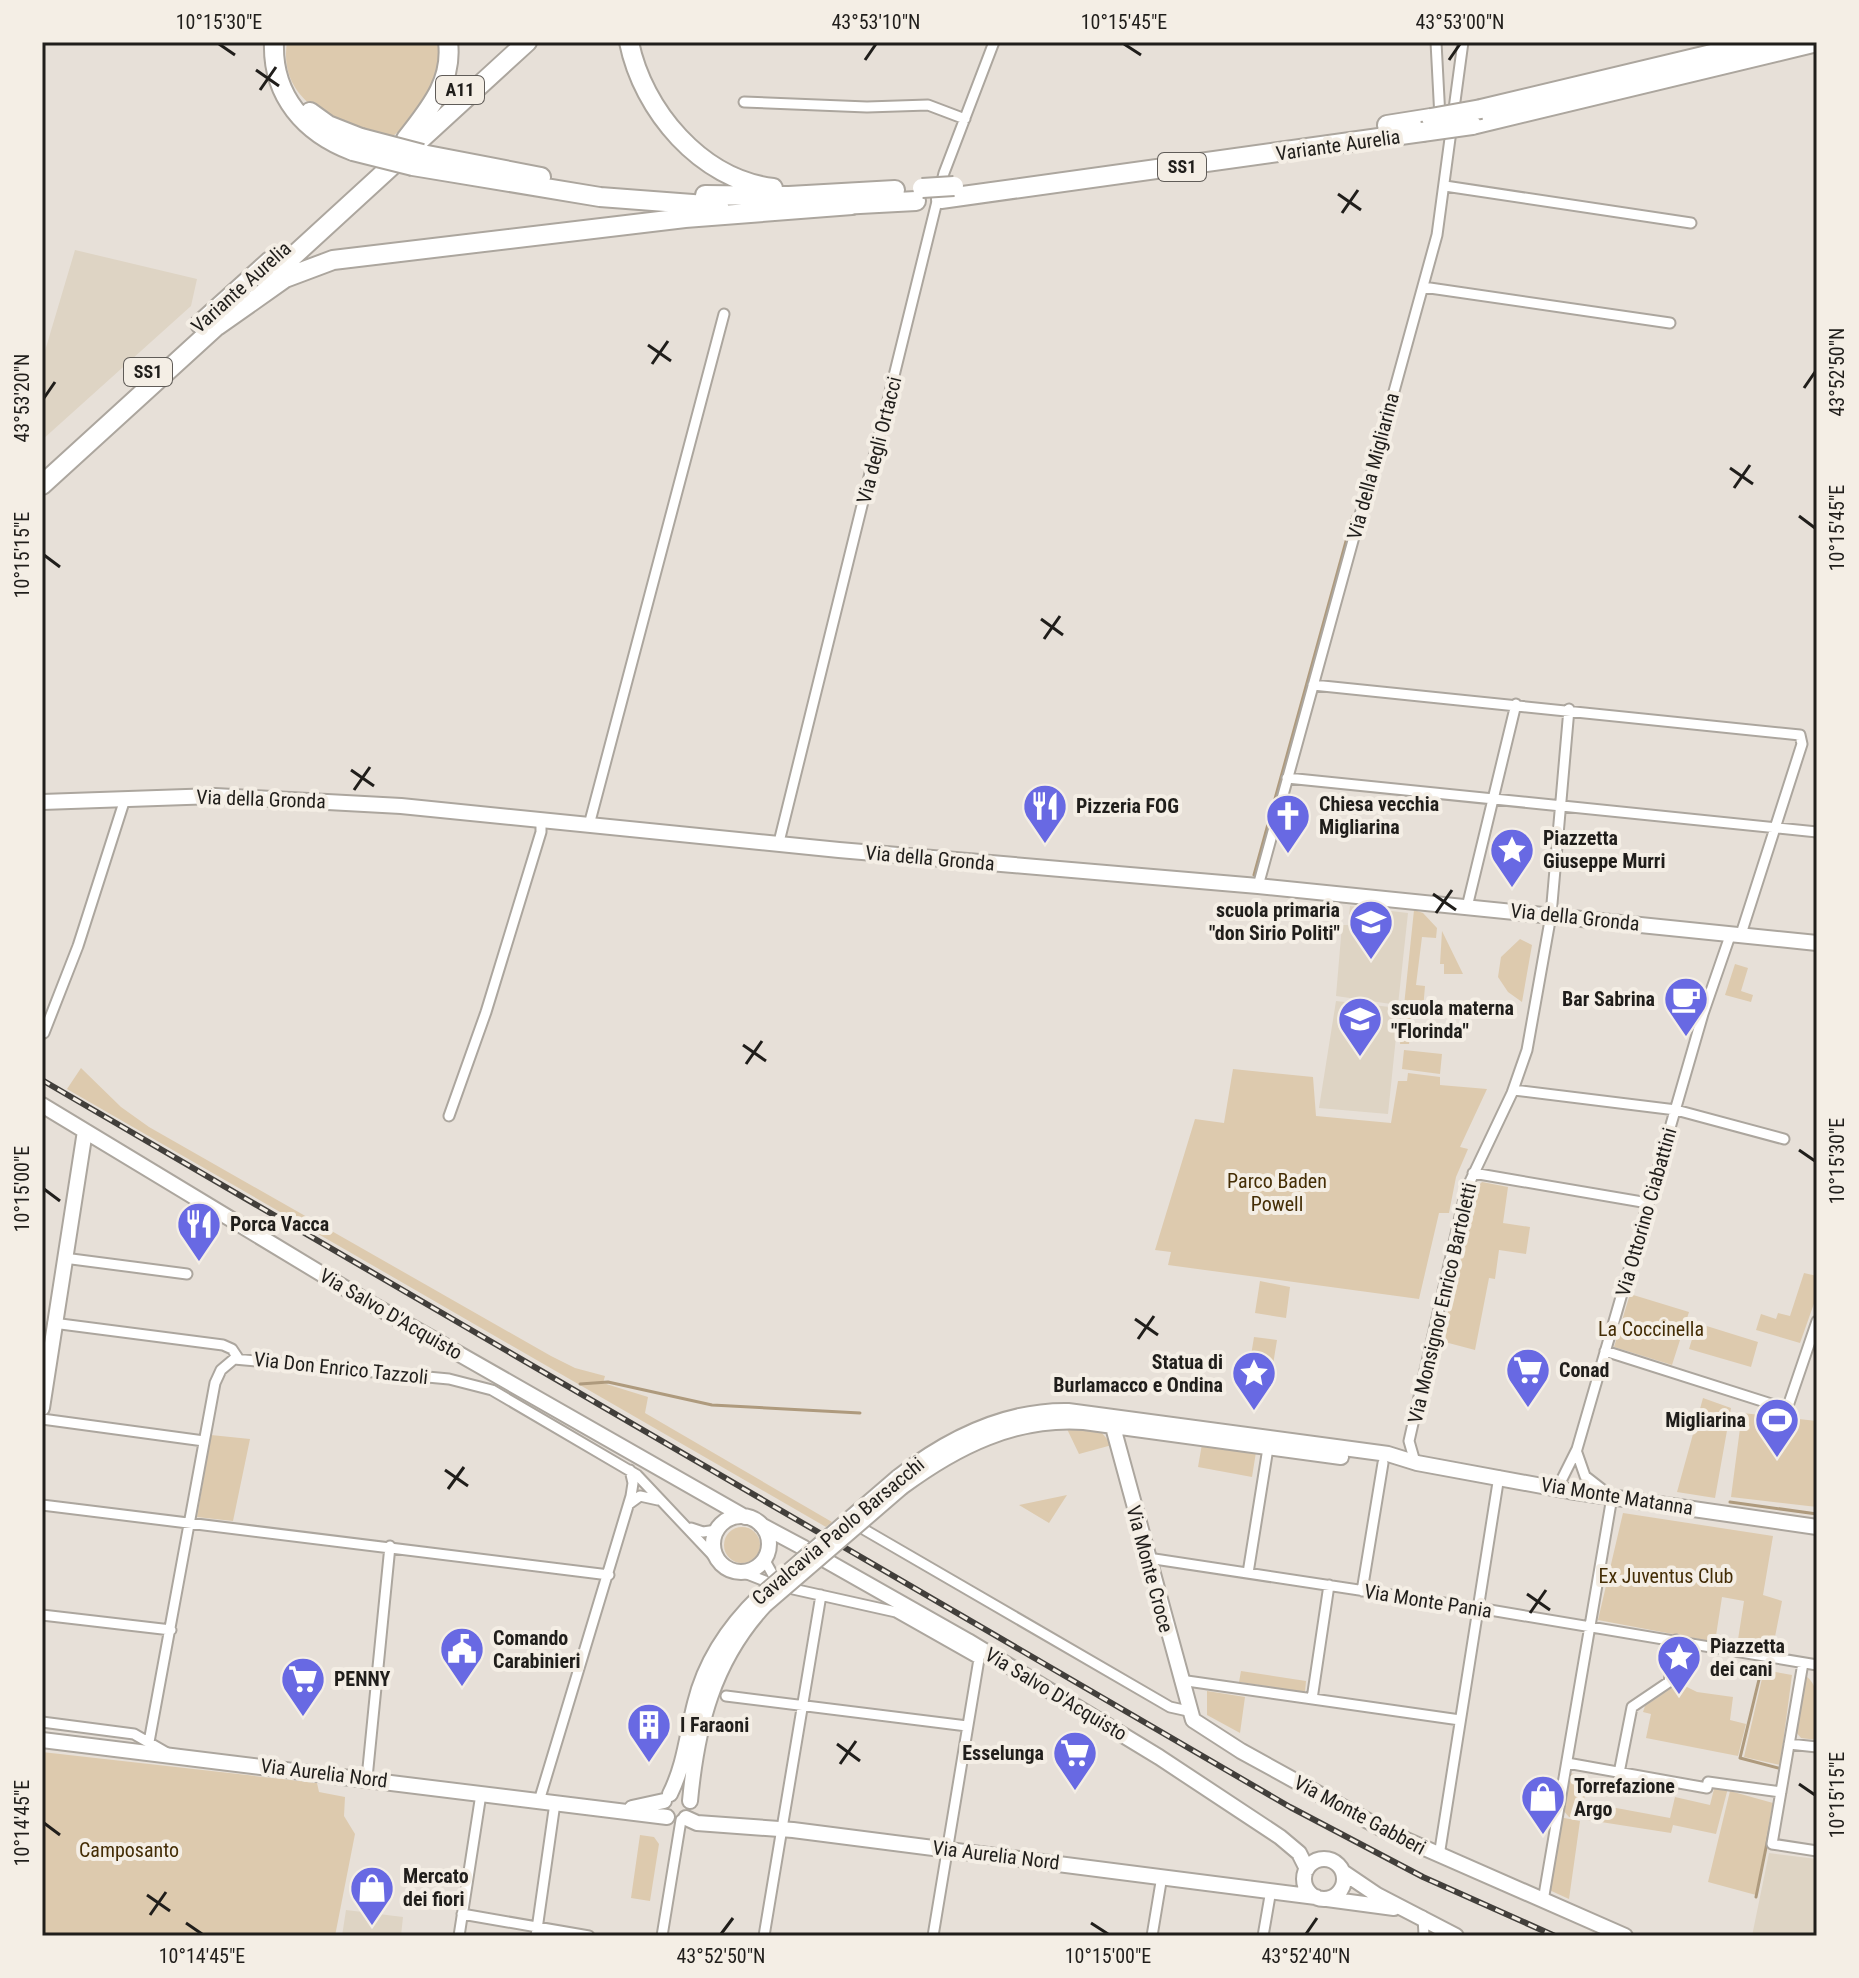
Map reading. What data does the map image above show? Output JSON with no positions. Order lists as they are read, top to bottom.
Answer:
{
  "streets": {
    "highway": ["A11", "Variante Aurelia", "SS1"],
    "street": [
      "Via degli Ortacci",
      "Via della Migliarina",
      "Via della Gronda",
      "Via Ottorino Ciabattini",
      "Via Monsignor Enrico Bartoletti",
      "Via Salvo D'Acquisto",
      "Via Don Enrico Tazzoli",
      "Via Monte Matanna",
      "Cavalcavia Paolo Barsacchi",
      "Via Monte Croce",
      "Via Monte Pania",
      "Via Aurelia Nord",
      "Via Monte Gabberi"
    ]
  },
  "crossings": [
    ["A11", "Variante Aurelia"],
    ["A11", "SS1"],
    ["Variante Aurelia", "SS1"],
    ["Via degli Ortacci", "Via della Gronda"],
    ["Via della Migliarina", "Via della Gronda"],
    ["Via della Gronda", "Via Ottorino Ciabattini"],
    ["Via della Gronda", "Via Monsignor Enrico Bartoletti"],
    ["Via Ottorino Ciabattini", "Via Monsignor Enrico Bartoletti"],
    ["Via Ottorino Ciabattini", "Via Monte Matanna"],
    ["Via Monsignor Enrico Bartoletti", "Via Monte Matanna"],
    ["Via Salvo D'Acquisto", "Via Don Enrico Tazzoli"],
    ["Via Salvo D'Acquisto", "Via Aurelia Nord"],
    ["Via Monte Matanna", "Cavalcavia Paolo Barsacchi"],
    ["Via Monte Matanna", "Via Monte Croce"],
    ["Cavalcavia Paolo Barsacchi", "Via Monte Croce"],
    ["Cavalcavia Paolo Barsacchi", "Via Aurelia Nord"],
    ["Via Monte Croce", "Via Monte Pania"],
    ["Via Monte Croce", "Via Monte Gabberi"]
  ],
  "parks": [
    "Parco Baden Powell",
    "La Coccinella",
    "Ex Juventus Club",
    "Camposanto"
  ],
  "places": {
    "restaurant": ["Pizzeria FOG", "Porca Vacca"],
    "church": ["Chiesa vecchia Migliarina"],
    "place": ["Piazzetta Giuseppe Murri", "Statua di Burlamacco e Ondina", "Piazzetta dei cani"],
    "school or university": ["scuola primaria \"don Sirio Politi\"", "scuola materna \"Florinda\""],
    "cafe": ["Bar Sabrina"],
    "supermarket": ["Conad", "PENNY", "Esselunga"],
    "sports": ["Migliarina"],
    "public building": ["Comando Carabinieri"],
    "building": ["I Faraoni"],
    "shop": ["Torrefazione Argo", "Mercato dei fiori"]
  },
  "coordinates": [
    "10°15'30\"E",
    "43°53'10\"N",
    "10°15'45\"E",
    "43°53'00\"N",
    "43°52'50\"N",
    "43°53'20\"N",
    "10°15'15\"E",
    "10°15'00\"E",
    "10°14'45\"E",
    "43°52'40\"N"
  ]
}
